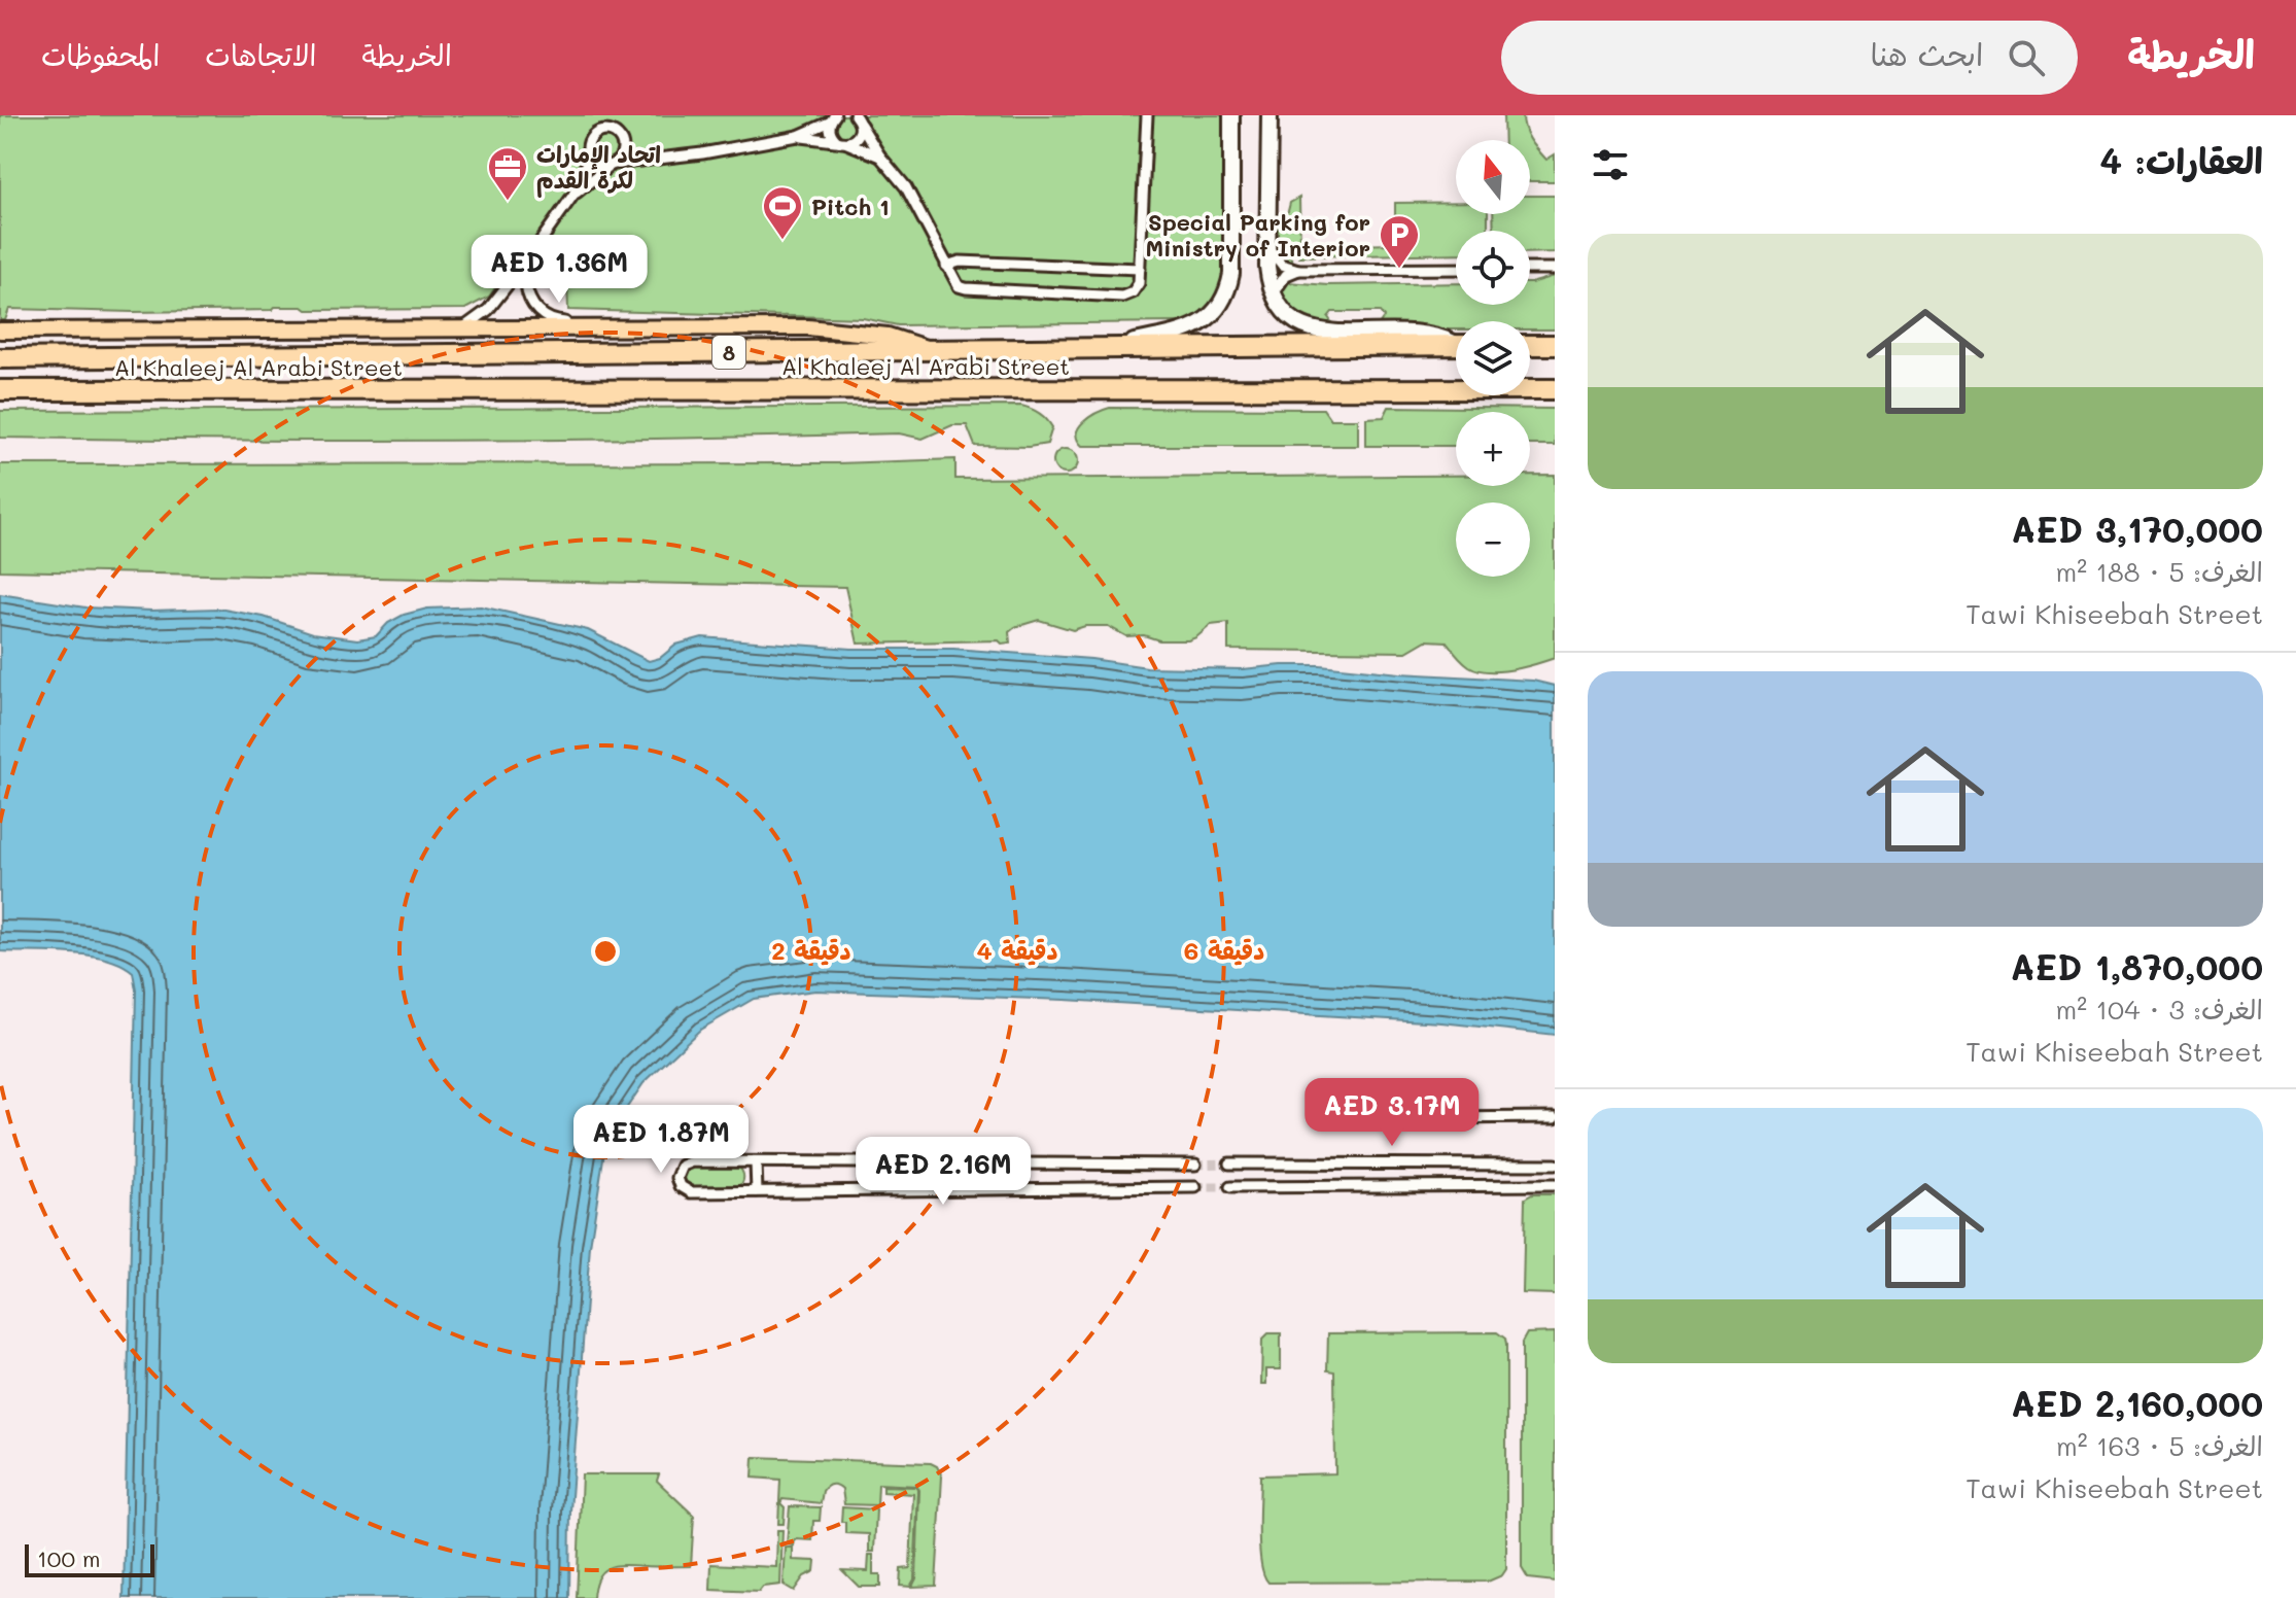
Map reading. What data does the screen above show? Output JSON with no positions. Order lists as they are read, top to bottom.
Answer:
{
  "streets": {
    "highway": ["8", "Al Khaleej Al Arabi Street"]
  },
  "places": {
    "office": ["اتحاد الإمارات لكرة القدم"],
    "sports": ["Pitch 1"],
    "parking": ["Special Parking for Ministry of Interior"]
  },
  "scale_bar": "100 m",
  "north": "top",
  "page": {
    "header": "الخريطة",
    "search": "ابحث هنا",
    "nav": ["الخريطة", "الاتجاهات", "المحفوظات"],
    "heading": "العقارات: 4",
    "map_buttons": ["+", "−"],
    "list": [
      {
        "name": "AED 3,170,000",
        "note": "الغرف: 5 · 188 m² · Tawi Khiseebah Street"
      },
      {
        "name": "AED 1,870,000",
        "note": "الغرف: 3 · 104 m² · Tawi Khiseebah Street"
      },
      {
        "name": "AED 2,160,000",
        "note": "الغرف: 5 · 163 m² · Tawi Khiseebah Street"
      }
    ],
    "price": [
      "AED 1.36M",
      "AED 3.17M",
      "AED 1.87M",
      "AED 2.16M"
    ],
    "scale": "100 m"
  },
  "rings": ["2 دقيقة", "4 دقيقة", "6 دقيقة"]
}
